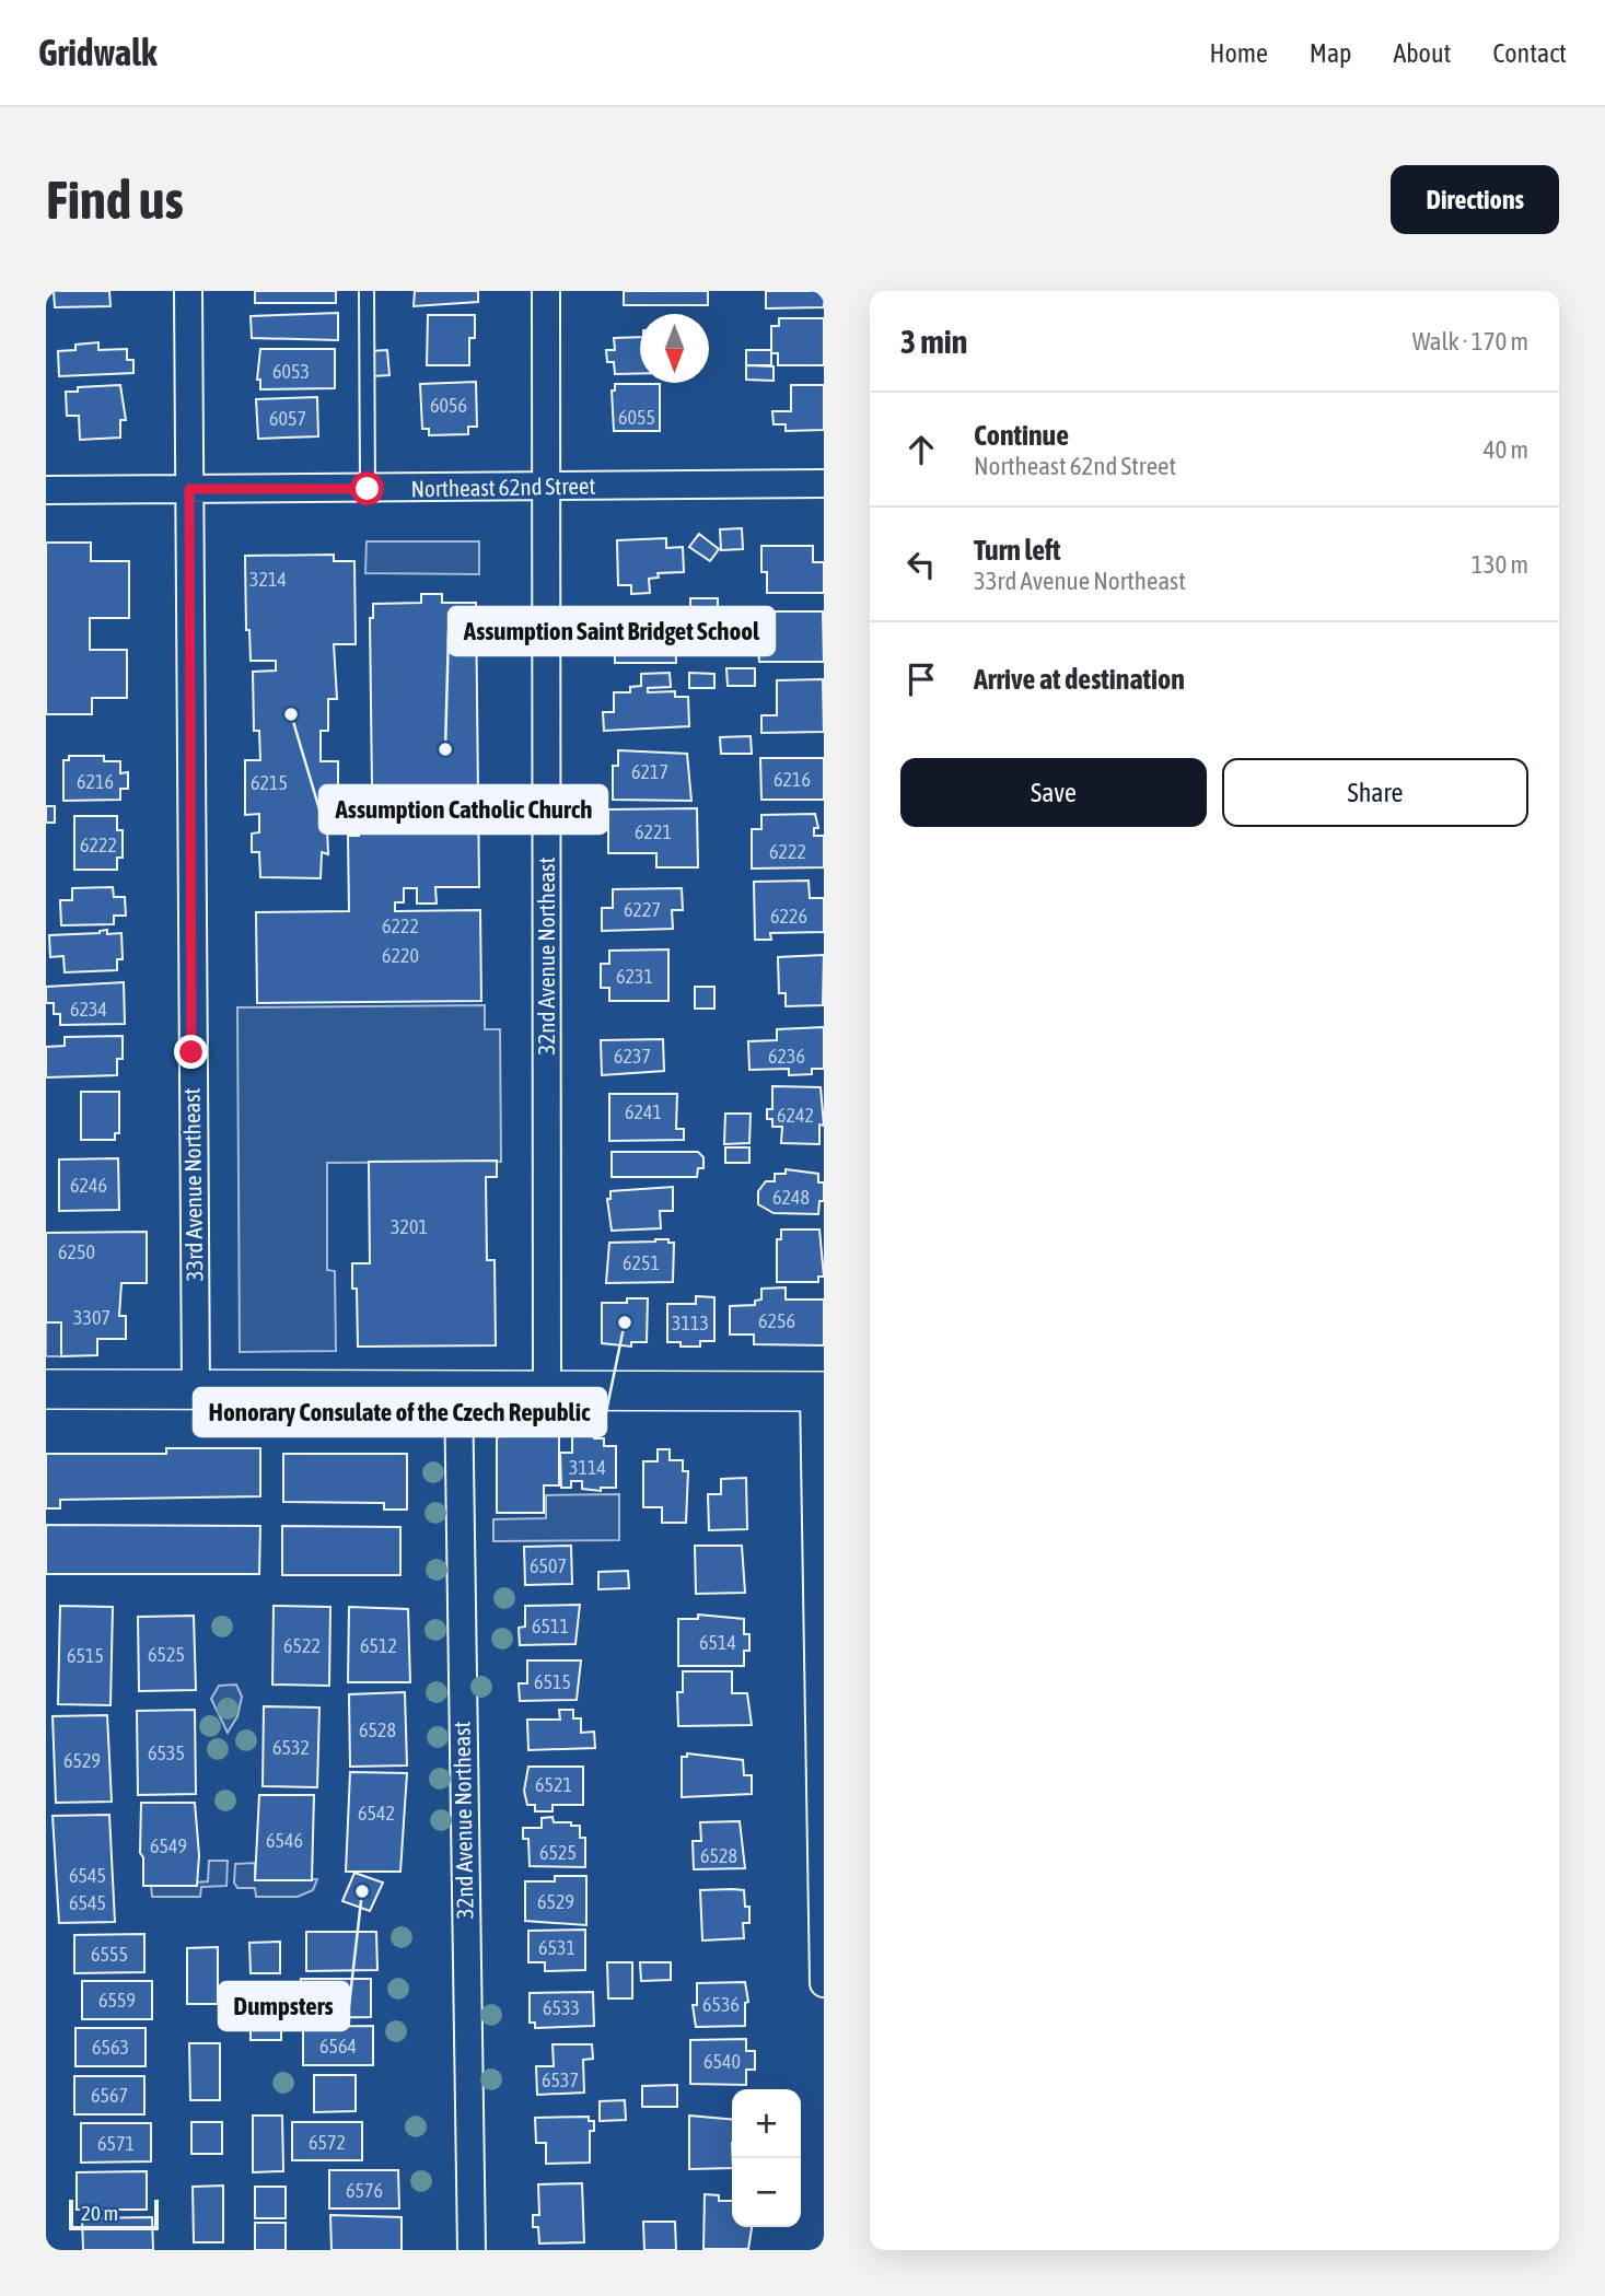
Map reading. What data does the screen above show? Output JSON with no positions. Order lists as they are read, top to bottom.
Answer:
{
  "streets": {
    "street": ["Northeast 62nd Street", "32nd Avenue Northeast", "33rd Avenue Northeast"]
  },
  "crossings": [
    ["Northeast 62nd Street", "32nd Avenue Northeast"],
    ["Northeast 62nd Street", "33rd Avenue Northeast"]
  ],
  "places": [
    "Assumption Catholic Church",
    "Assumption Saint Bridget School",
    "Honorary Consulate of the Czech Republic",
    "Dumpsters"
  ],
  "house_numbers": [
    "6053",
    "6056",
    "6055",
    "6057",
    "3214",
    "6217",
    "6216",
    "6216",
    "6215",
    "6221",
    "6222",
    "6222",
    "6227",
    "6226",
    "6222",
    "6220",
    "6231",
    "6234",
    "6237",
    "6236",
    "6241",
    "6242",
    "6246",
    "6248",
    "3201",
    "6250",
    "6251",
    "3307",
    "6256",
    "3113",
    "3114",
    "6507",
    "6511",
    "6514",
    "6522",
    "6512",
    "6525",
    "6515",
    "6515",
    "6528",
    "6532",
    "6535",
    "6529",
    "6521",
    "6542",
    "6546",
    "6549",
    "6525",
    "6528",
    "6545",
    "6529",
    "6545",
    "6531",
    "6555",
    "6559",
    "6536",
    "6533",
    "6564",
    "6563",
    "6540",
    "6537",
    "6567",
    "6572",
    "6571",
    "6576"
  ],
  "scale_bar": "20 m",
  "north": "bottom",
  "page": {
    "header": "Gridwalk",
    "nav": [
      "Home",
      "Map",
      "About",
      "Contact"
    ],
    "buttons": [
      "Directions",
      ["Save", "Share"]
    ],
    "title": "Find us",
    "heading": ["3 min", "Walk · 170 m"],
    "list": [
      ["Continue", "Northeast 62nd Street", "40 m"],
      ["Turn left", "33rd Avenue Northeast", "130 m"],
      "Arrive at destination"
    ],
    "map_buttons": ["+", "−"],
    "scale": "20 m"
  }
}
